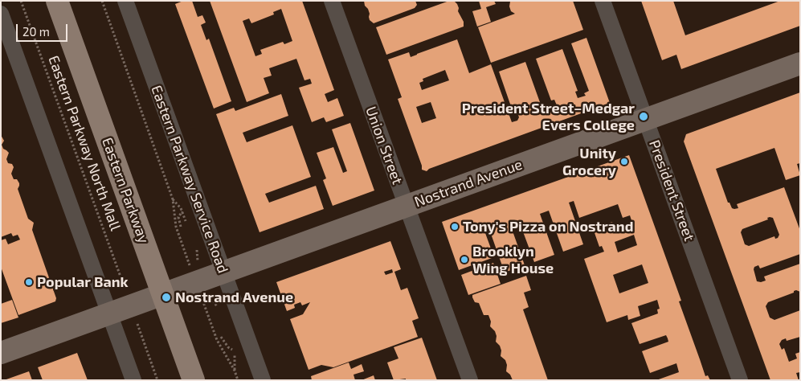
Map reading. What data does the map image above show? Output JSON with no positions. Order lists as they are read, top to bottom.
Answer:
{
  "streets": {
    "main road": ["Nostrand Avenue", "Eastern Parkway"],
    "street": ["Union Street", "Eastern Parkway Service Road", "President Street"],
    "path": ["Eastern Parkway North Mall"]
  },
  "crossings": [
    ["Union Street", "Nostrand Avenue"],
    ["Eastern Parkway Service Road", "Nostrand Avenue"],
    ["Nostrand Avenue", "Eastern Parkway"],
    ["Nostrand Avenue", "President Street"]
  ],
  "places": [
    "President Street–Medgar Evers College",
    "Unity Grocery",
    "Tony's Pizza on Nostrand",
    "Brooklyn Wing House",
    "Popular Bank",
    "Nostrand Avenue"
  ],
  "scale_bar": "20 m"
}
